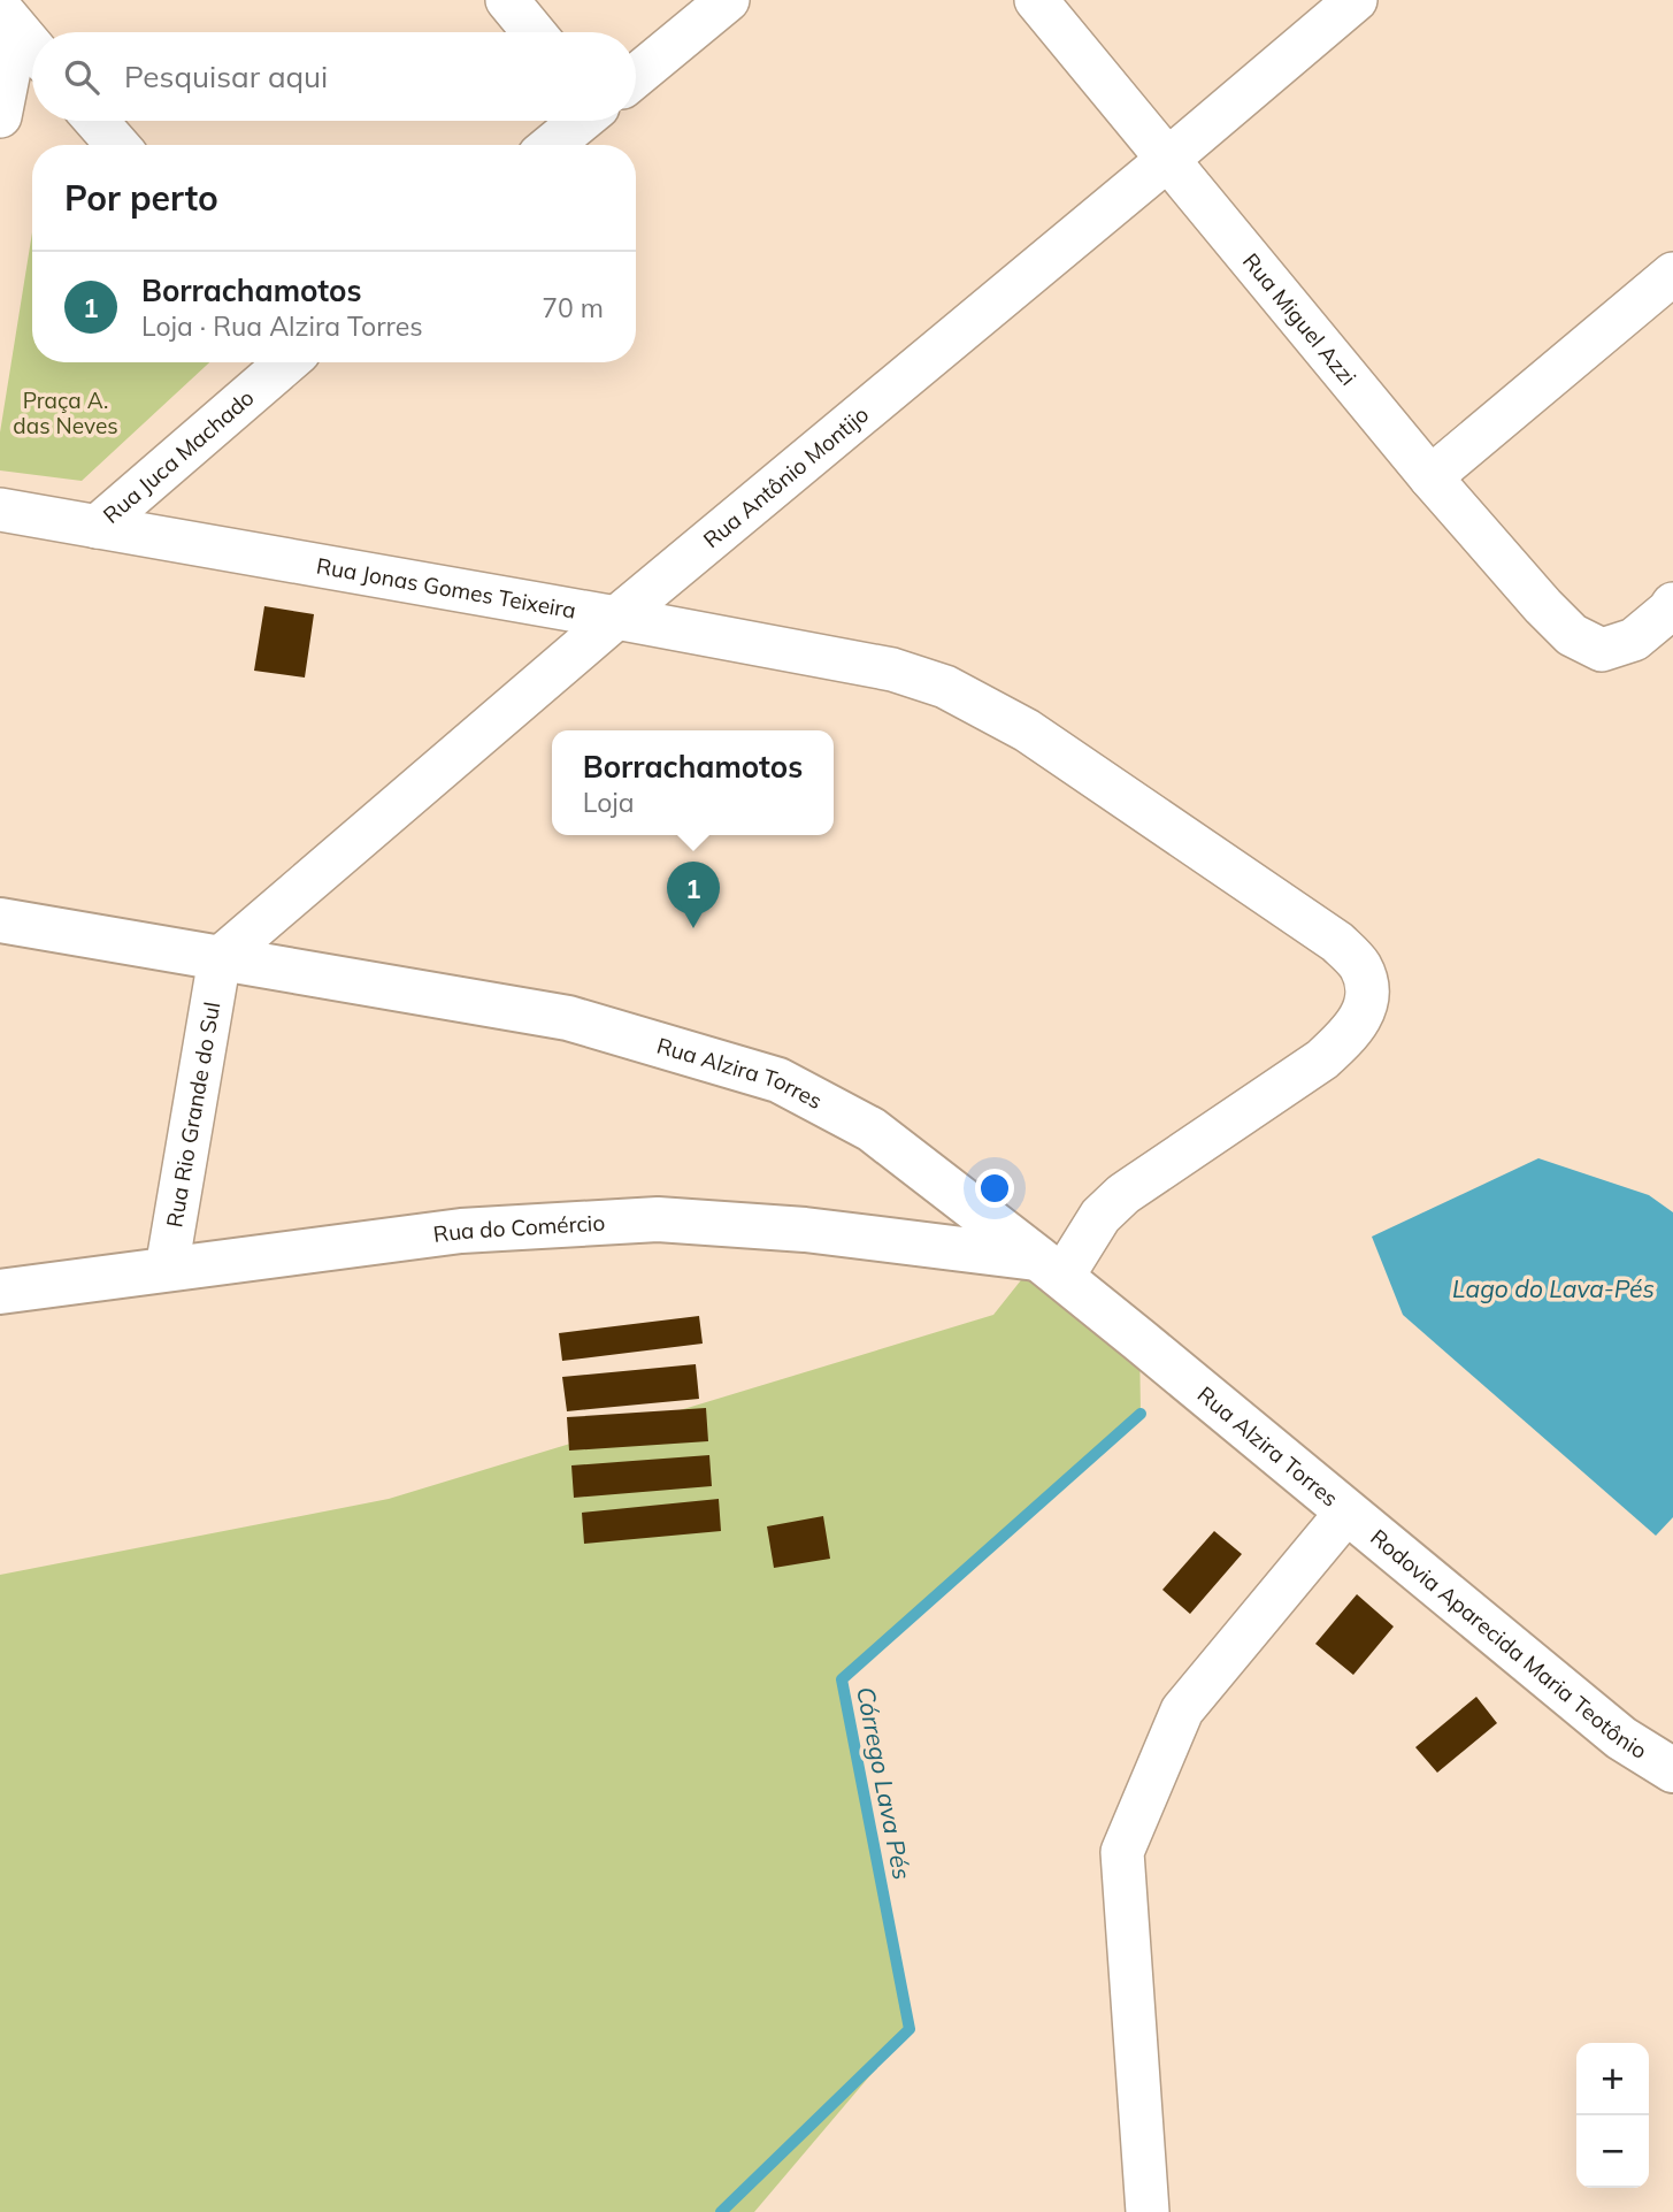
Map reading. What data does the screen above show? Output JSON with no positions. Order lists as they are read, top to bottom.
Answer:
{
  "streets": {
    "main road": ["Rua Alzira Torres", "Rua do Comércio", "Rodovia Aparecida Maria Teotônio"],
    "street": [
      "Rua Miguel Azzi",
      "Rua Juca Machado",
      "Rua Antônio Montijo",
      "Rua Jonas Gomes Teixeira",
      "Rua Rio Grande do Sul"
    ]
  },
  "crossings": [
    ["Rua Miguel Azzi", "Rua Antônio Montijo"],
    ["Rua Juca Machado", "Rua Jonas Gomes Teixeira"],
    ["Rua Antônio Montijo", "Rua Jonas Gomes Teixeira"],
    ["Rua Antônio Montijo", "Rua Alzira Torres"],
    ["Rua Antônio Montijo", "Rua Rio Grande do Sul"],
    ["Rua Jonas Gomes Teixeira", "Rua Alzira Torres"],
    ["Rua Jonas Gomes Teixeira", "Rua do Comércio"],
    ["Rua Alzira Torres", "Rua Rio Grande do Sul"],
    ["Rua Alzira Torres", "Rua do Comércio"],
    ["Rua Alzira Torres", "Rodovia Aparecida Maria Teotônio"],
    ["Rua Rio Grande do Sul", "Rua do Comércio"]
  ],
  "water": ["Lago do Lava-Pés", "Córrego Lava Pés"],
  "parks": ["Praça A. das Neves"],
  "page": {
    "search": "Pesquisar aqui",
    "heading": "Por perto",
    "list": [
      {
        "mark": "1",
        "name": "Borrachamotos",
        "note": "Loja · Rua Alzira Torres",
        "value": "70 m"
      }
    ],
    "popup": ["Borrachamotos", "Loja"],
    "pins": "1",
    "map_buttons": ["+", "−"]
  }
}
